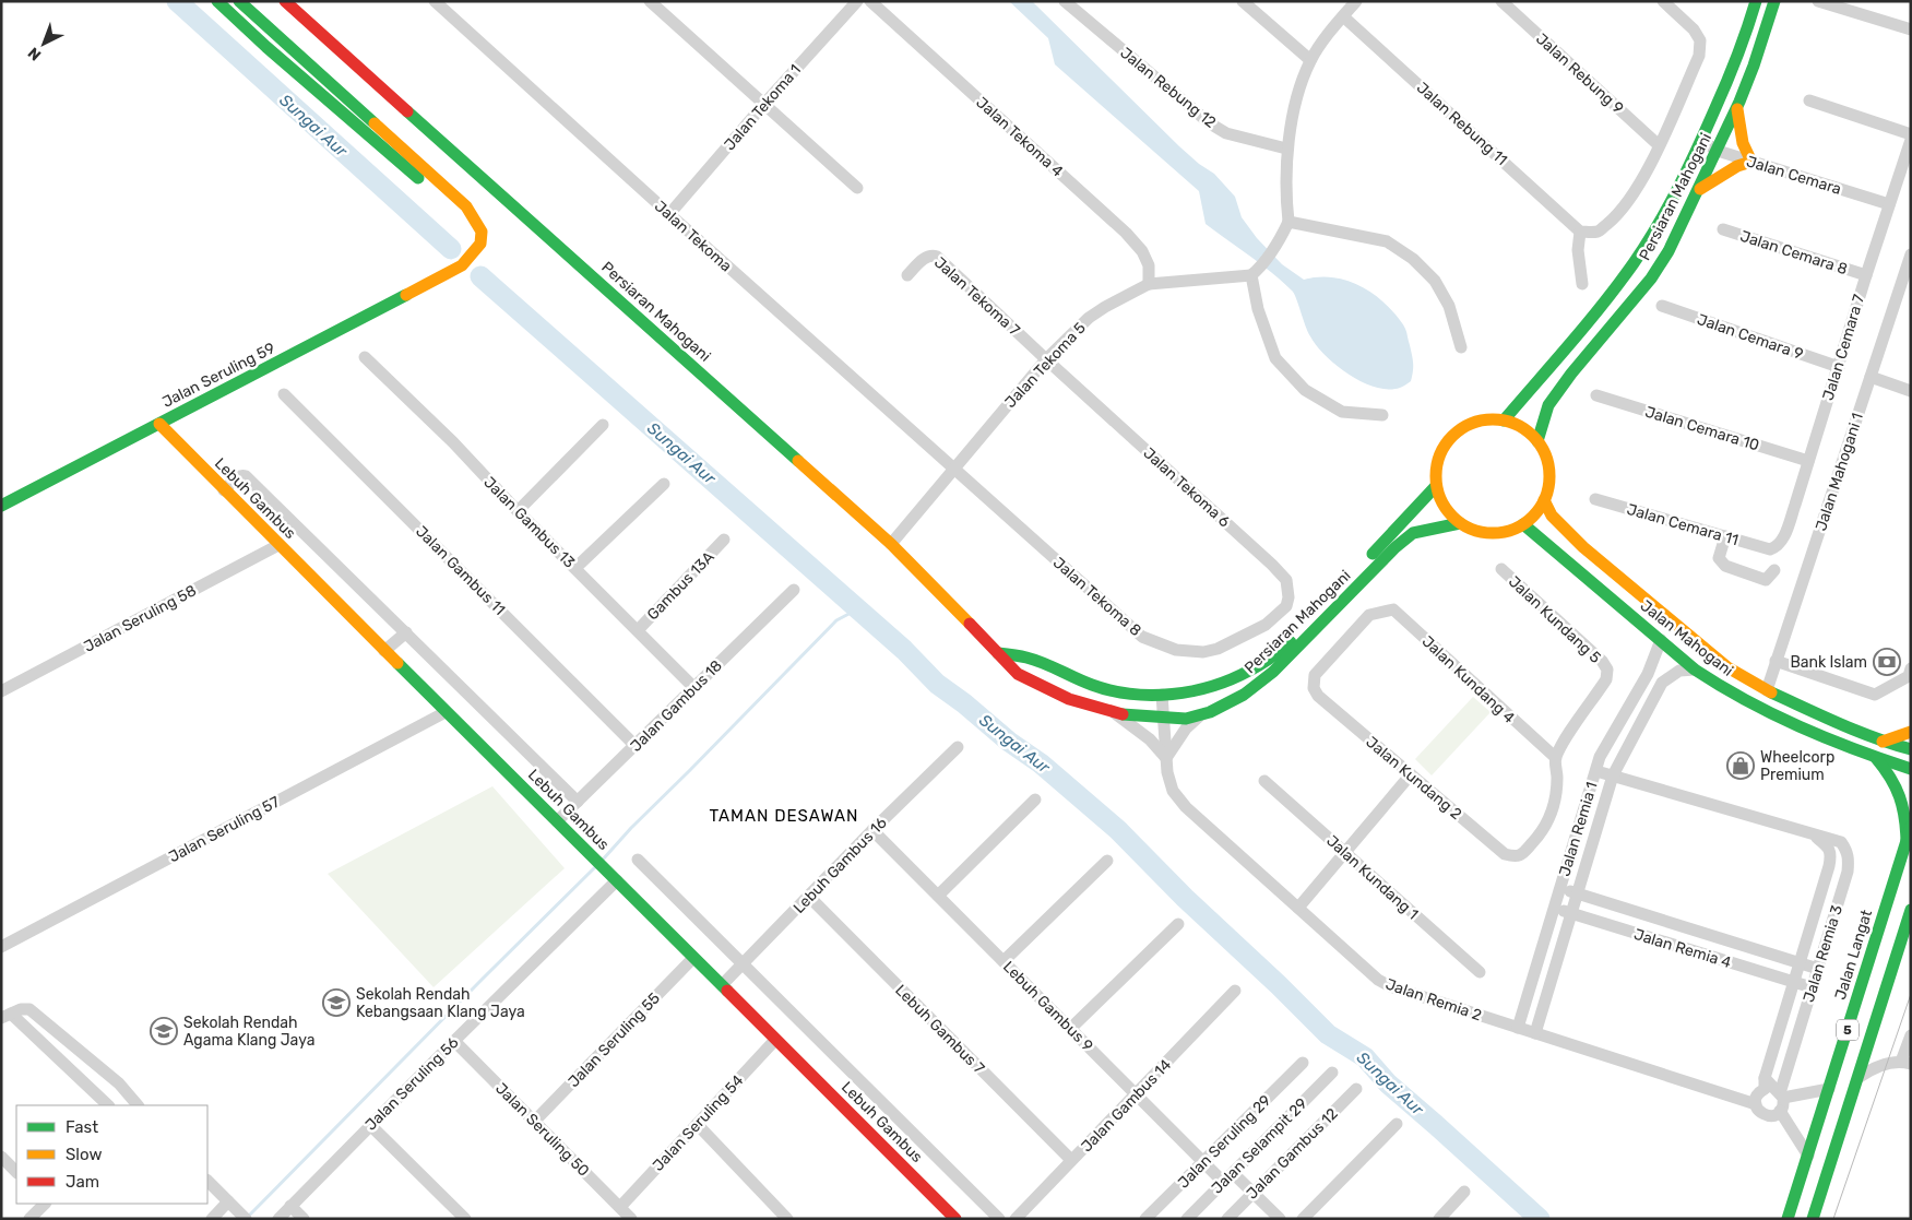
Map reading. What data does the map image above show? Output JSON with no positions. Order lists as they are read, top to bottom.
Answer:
{
  "streets": {
    "main road": [
      "Persiaran Mahogani",
      "Jalan Seruling 59",
      "Lebuh Gambus",
      "Jalan Mahogani",
      "Jalan Langat",
      "5"
    ],
    "street": [
      "Jalan Rebung 9",
      "Jalan Rebung 12",
      "Jalan Tekoma 1",
      "Jalan Rebung 11",
      "Jalan Tekoma 4",
      "Jalan Cemara",
      "Jalan Tekoma",
      "Jalan Cemara 8",
      "Jalan Tekoma 7",
      "Jalan Cemara 9",
      "Jalan Cemara 7",
      "Jalan Tekoma 5",
      "Jalan Cemara 10",
      "Jalan Mahogani 1",
      "Jalan Tekoma 6",
      "Jalan Gambus 13",
      "Jalan Cemara 11",
      "Jalan Gambus 11",
      "Gambus 13A",
      "Jalan Tekoma 8",
      "Jalan Seruling 58",
      "Jalan Kundang 5",
      "Jalan Kundang 4",
      "Jalan Gambus 18",
      "Jalan Kundang 2",
      "Jalan Seruling 57",
      "Jalan Remia 1",
      "Lebuh Gambus 16",
      "Jalan Kundang 1",
      "Jalan Remia 4",
      "Jalan Remia 3",
      "Jalan Remia 2",
      "Lebuh Gambus 9",
      "Lebuh Gambus 7",
      "Jalan Seruling 55",
      "Jalan Seruling 56",
      "Jalan Gambus 14",
      "Jalan Seruling 54",
      "Jalan Seruling 50",
      "Jalan Seruling 29",
      "Jalan Selampit 29",
      "Jalan Gambus 12"
    ]
  },
  "crossings": [
    ["Jalan Tekoma 1", "Jalan Tekoma"],
    ["Jalan Tekoma 4", "Jalan Tekoma 5"],
    ["Jalan Cemara", "Persiaran Mahogani"],
    ["Jalan Cemara", "Jalan Cemara 7"],
    ["Persiaran Mahogani", "Jalan Tekoma 5"],
    ["Persiaran Mahogani", "Jalan Mahogani"],
    ["Persiaran Mahogani", "Jalan Remia 2"],
    ["Jalan Tekoma", "Jalan Tekoma 5"],
    ["Jalan Tekoma", "Jalan Tekoma 8"],
    ["Jalan Cemara 8", "Jalan Cemara 7"],
    ["Jalan Tekoma 7", "Jalan Tekoma 5"],
    ["Jalan Tekoma 7", "Jalan Tekoma 6"],
    ["Jalan Cemara 9", "Jalan Cemara 7"],
    ["Jalan Cemara 7", "Jalan Cemara 10"],
    ["Jalan Cemara 7", "Jalan Cemara 11"],
    ["Jalan Tekoma 5", "Jalan Tekoma 6"],
    ["Jalan Tekoma 5", "Jalan Tekoma 8"],
    ["Jalan Seruling 59", "Lebuh Gambus"],
    ["Jalan Mahogani 1", "Jalan Mahogani"],
    ["Jalan Tekoma 6", "Jalan Tekoma 8"],
    ["Lebuh Gambus", "Jalan Seruling 58"],
    ["Lebuh Gambus", "Jalan Gambus 18"],
    ["Lebuh Gambus", "Jalan Seruling 57"],
    ["Lebuh Gambus", "Lebuh Gambus 16"],
    ["Lebuh Gambus", "Jalan Seruling 55"],
    ["Lebuh Gambus", "Jalan Seruling 56"],
    ["Lebuh Gambus", "Jalan Seruling 54"],
    ["Jalan Gambus 13", "Gambus 13A"],
    ["Jalan Gambus 13", "Jalan Gambus 18"],
    ["Jalan Gambus 11", "Jalan Gambus 18"],
    ["Jalan Kundang 5", "Jalan Kundang 4"],
    ["Jalan Kundang 5", "Jalan Kundang 2"],
    ["Jalan Mahogani", "Jalan Remia 1"],
    ["Jalan Kundang 4", "Jalan Kundang 2"],
    ["Jalan Remia 1", "Jalan Remia 4"],
    ["Jalan Remia 1", "Jalan Remia 3"],
    ["Jalan Remia 1", "Jalan Remia 2"],
    ["Lebuh Gambus 16", "Lebuh Gambus 9"],
    ["Lebuh Gambus 16", "Lebuh Gambus 7"],
    ["Jalan Remia 4", "Jalan Remia 3"],
    ["Jalan Remia 3", "Jalan Remia 2"],
    ["Lebuh Gambus 9", "Jalan Gambus 14"],
    ["Lebuh Gambus 9", "Jalan Seruling 29"],
    ["Lebuh Gambus 9", "Jalan Selampit 29"],
    ["Lebuh Gambus 9", "Jalan Gambus 12"],
    ["Lebuh Gambus 7", "Jalan Gambus 14"],
    ["Jalan Seruling 55", "Jalan Seruling 50"],
    ["Jalan Seruling 56", "Jalan Seruling 50"],
    ["Jalan Seruling 54", "Jalan Seruling 50"]
  ],
  "districts": ["TAMAN DESAWAN"],
  "water": ["Sungai Aur"],
  "places": {
    "bank": ["Bank Islam"],
    "shop": ["Wheelcorp Premium"],
    "school or university": ["Sekolah Rendah Kebangsaan Klang Jaya", "Sekolah Rendah Agama Klang Jaya"]
  },
  "legend": ["Fast", "Slow", "Jam"],
  "north": "bottom left"
}
